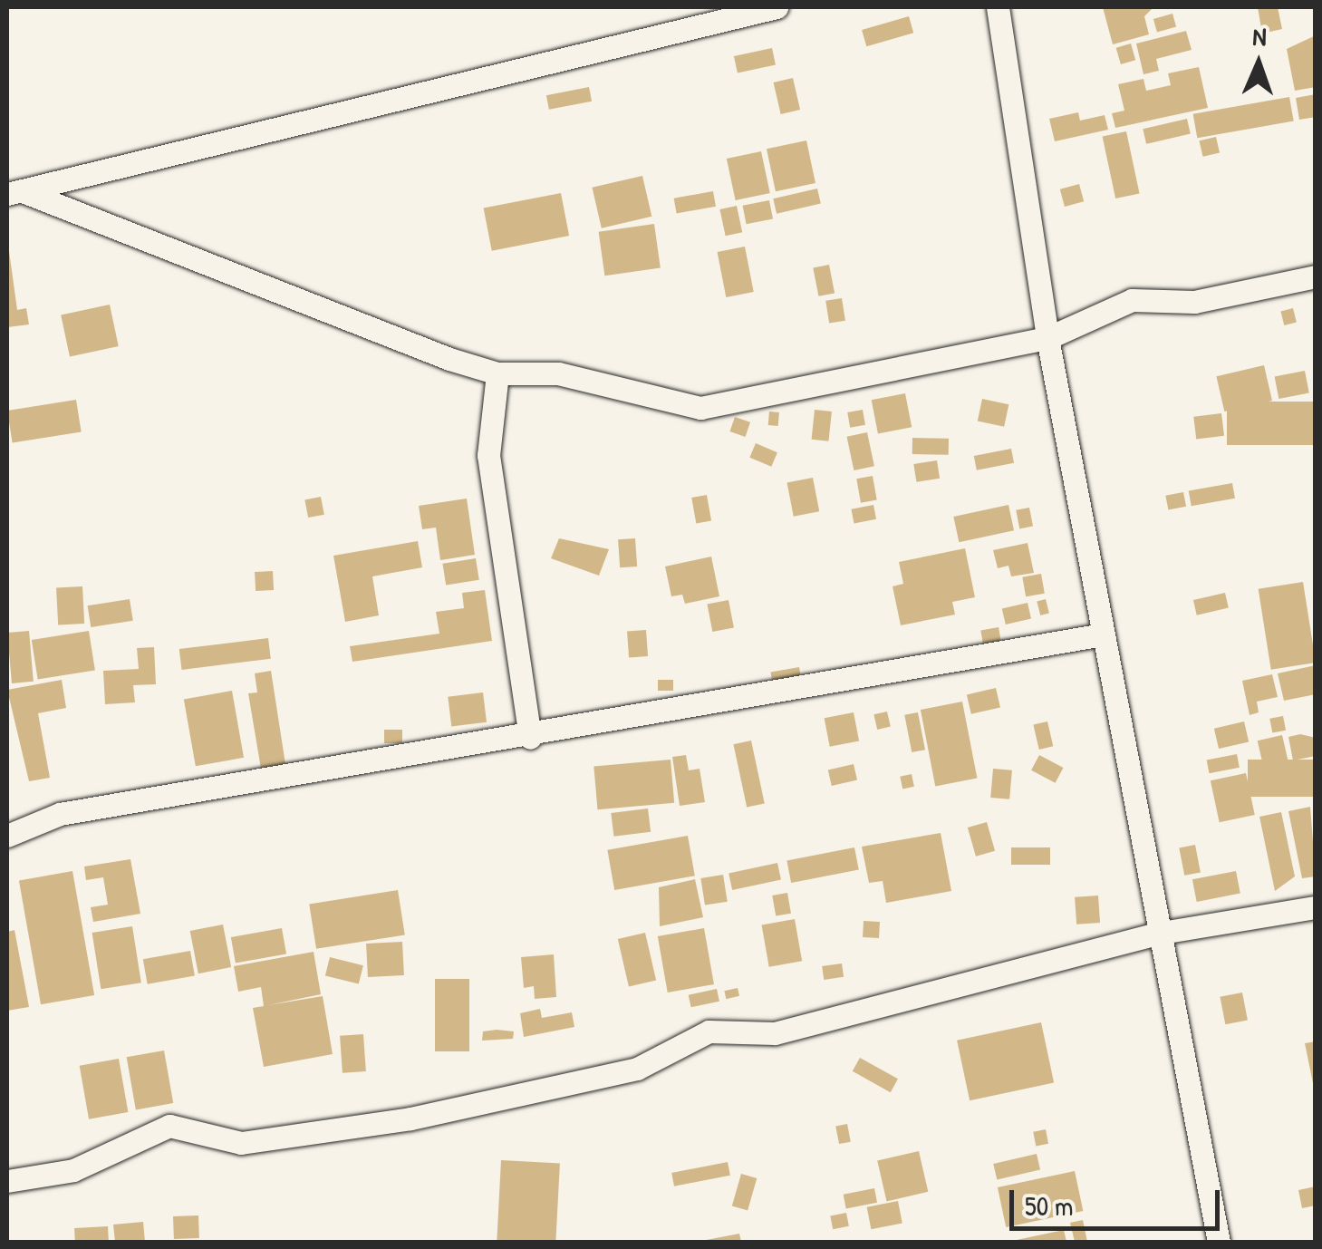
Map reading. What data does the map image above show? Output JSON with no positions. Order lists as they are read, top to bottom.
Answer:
{
  "scale_bar": "50 m",
  "north": "top"
}
